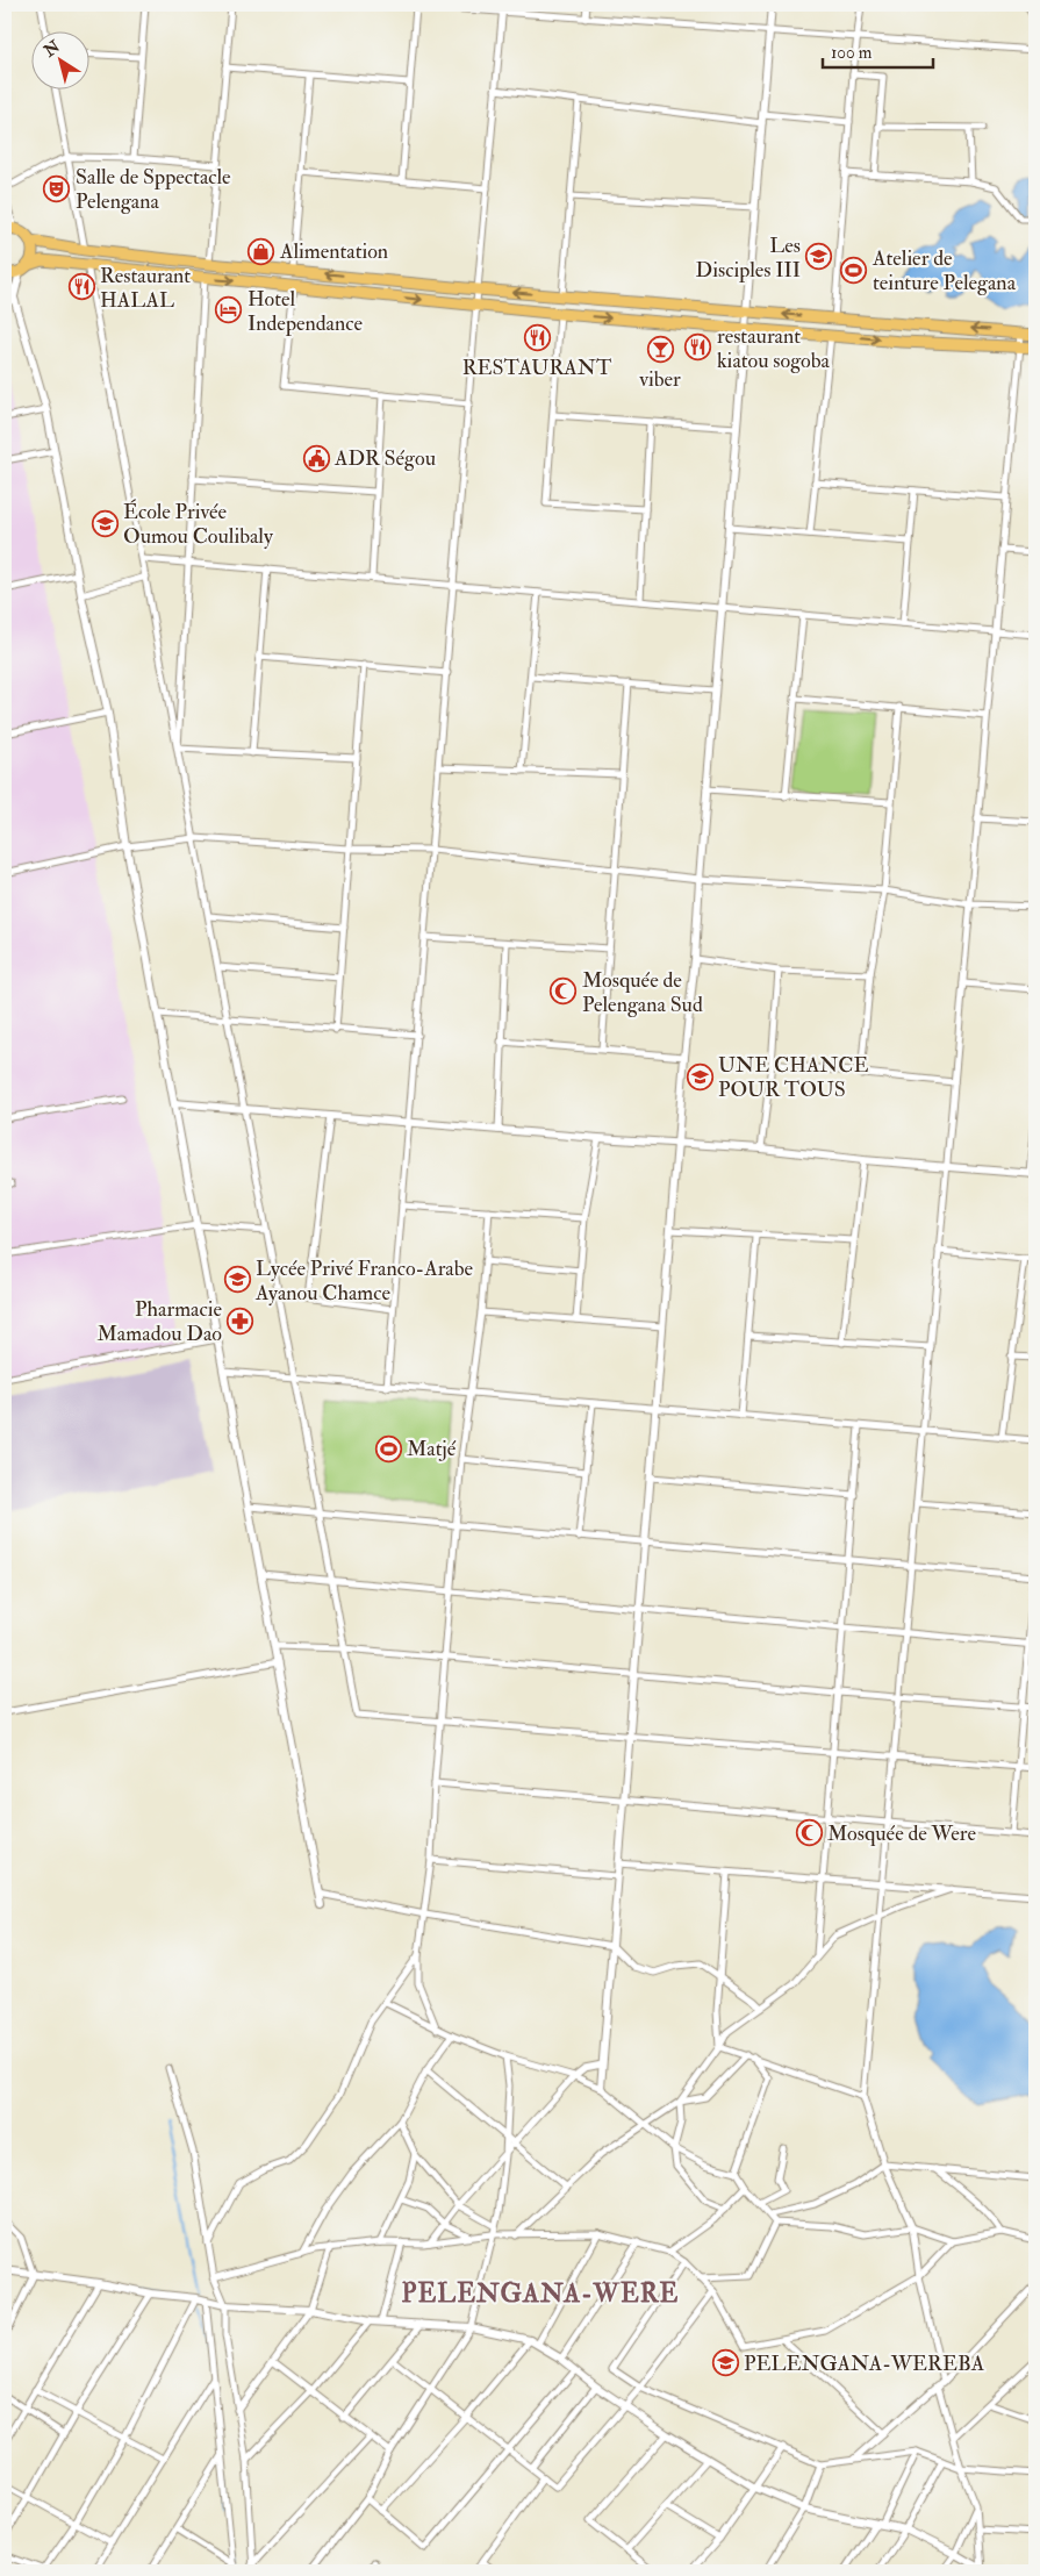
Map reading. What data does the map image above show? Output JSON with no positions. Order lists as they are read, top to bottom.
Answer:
{
  "districts": ["PELENGANA-WERE"],
  "places": {
    "theatre": ["Salle de Sppectacle Pelengana"],
    "shop": ["Alimentation"],
    "school or university": [
      "Les Disciples III",
      "École Privée Oumou Coulibaly",
      "UNE CHANCE POUR TOUS",
      "Lycée Privé Franco-Arabe Ayanou Chamce",
      "PELENGANA-WEREBA"
    ],
    "sports": ["Atelier de teinture Pelegana", "Matjé"],
    "restaurant": ["Restaurant HALAL", "RESTAURANT", "restaurant kiatou sogoba"],
    "hotel": ["Hotel Independance"],
    "bar": ["viber"],
    "public building": ["ADR Ségou"],
    "mosque": ["Mosquée de Pelengana Sud", "Mosquée de Were"],
    "pharmacy": ["Pharmacie Mamadou Dao"]
  },
  "scale_bar": "100 m",
  "north": "top left"
}
